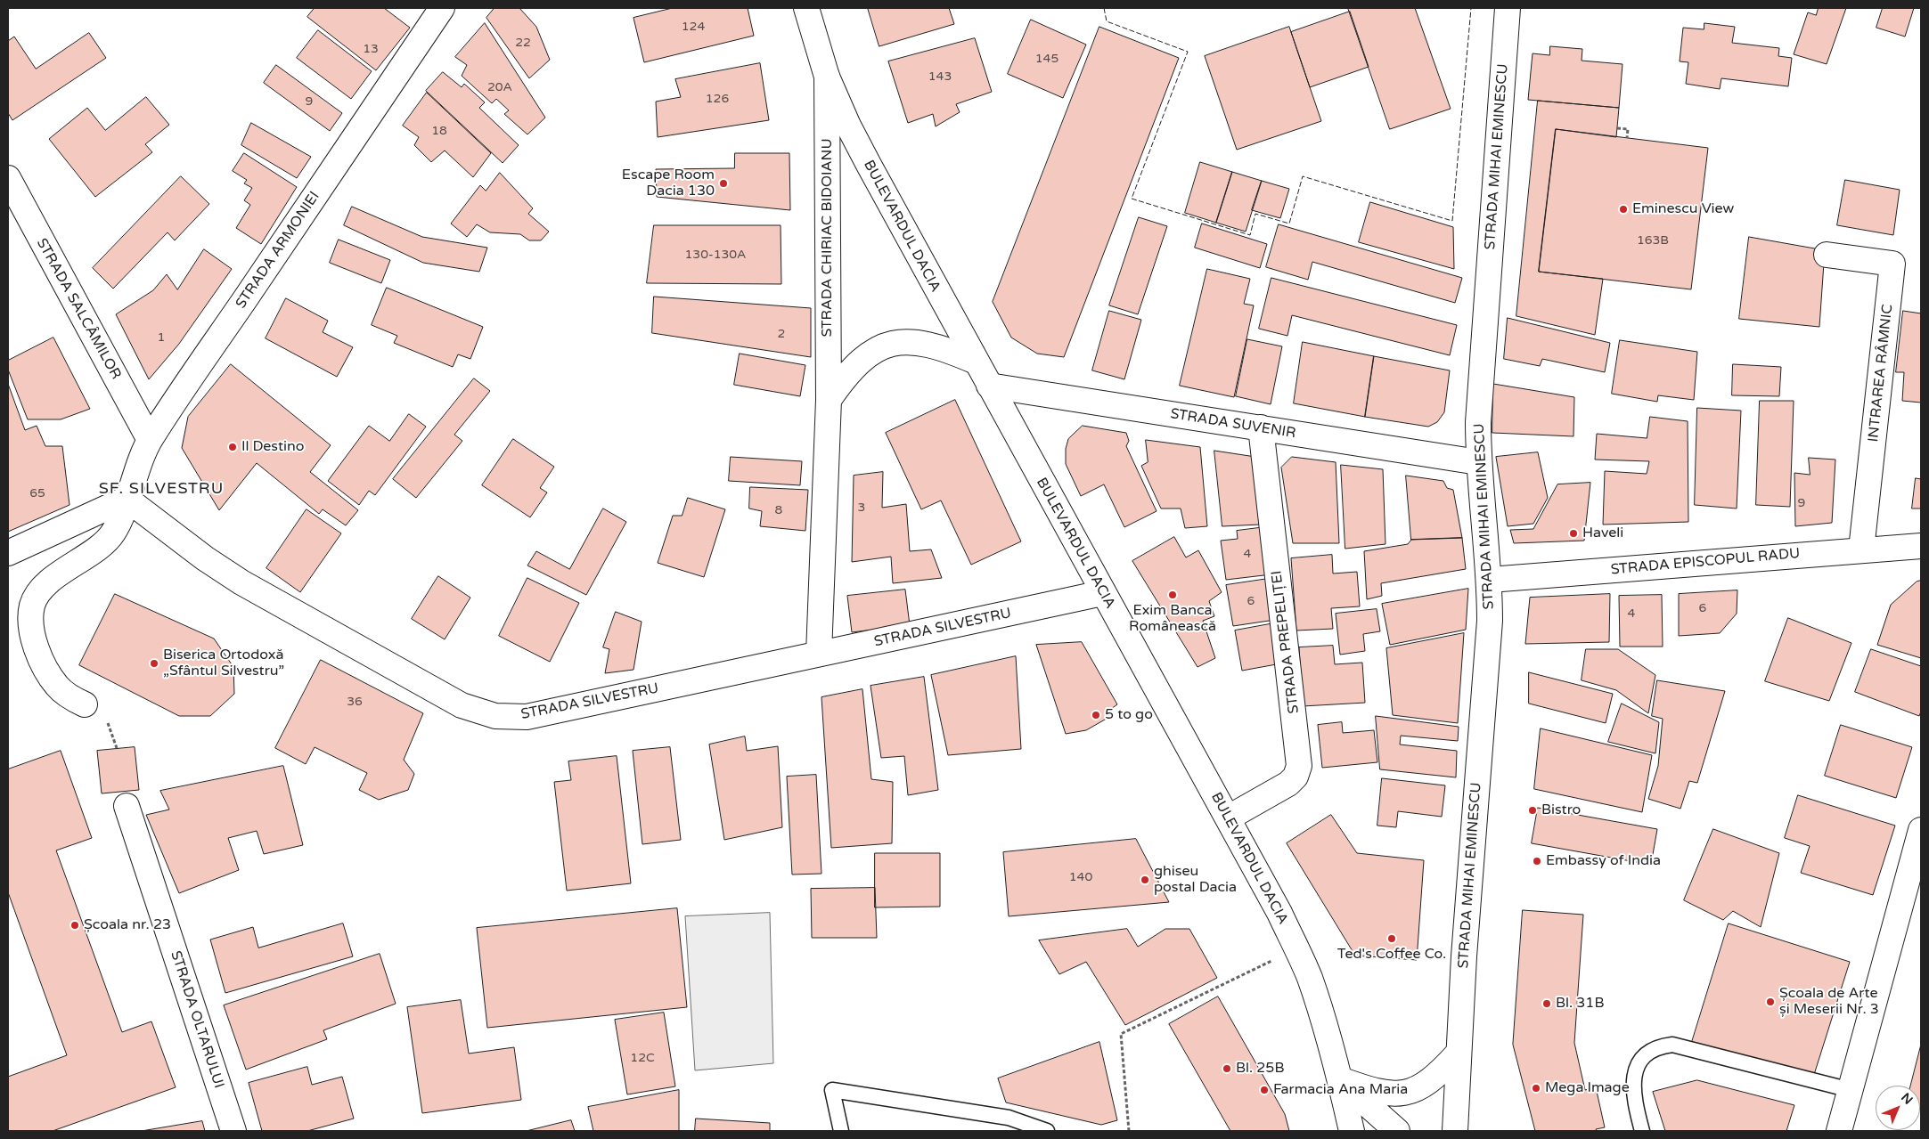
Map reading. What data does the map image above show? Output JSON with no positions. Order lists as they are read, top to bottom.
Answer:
{
  "streets": {
    "street": [
      "STRADA MIHAI EMINESCU",
      "BULEVARDUL DACIA",
      "STRADA CHIRIAC BIDOIANU",
      "STRADA ARMONIEI",
      "STRADA SALCÂMILOR",
      "INTRAREA RÂMNIC",
      "STRADA SUVENIR",
      "STRADA EPISCOPUL RADU",
      "STRADA SILVESTRU",
      "STRADA PREPELIȚEI",
      "STRADA OLTARULUI"
    ]
  },
  "crossings": [
    ["STRADA MIHAI EMINESCU", "STRADA SUVENIR"],
    ["STRADA MIHAI EMINESCU", "STRADA EPISCOPUL RADU"],
    ["BULEVARDUL DACIA", "STRADA CHIRIAC BIDOIANU"],
    ["BULEVARDUL DACIA", "STRADA SUVENIR"],
    ["BULEVARDUL DACIA", "STRADA SILVESTRU"],
    ["BULEVARDUL DACIA", "STRADA PREPELIȚEI"],
    ["STRADA CHIRIAC BIDOIANU", "STRADA SILVESTRU"],
    ["STRADA ARMONIEI", "STRADA SALCÂMILOR"],
    ["STRADA ARMONIEI", "STRADA SILVESTRU"],
    ["INTRAREA RÂMNIC", "STRADA EPISCOPUL RADU"],
    ["STRADA SUVENIR", "STRADA PREPELIȚEI"]
  ],
  "districts": ["SF. SILVESTRU"],
  "places": [
    "Escape Room Dacia 130",
    "Eminescu View",
    "Il Destino",
    "Haveli",
    "Exim Banca Românească",
    "Biserica Ortodoxă „Sfântul Silvestru”",
    "5 to go",
    "Bistro",
    "Embassy of India",
    "ghiseu postal Dacia",
    "Școala nr. 23",
    "Ted's Coffee Co.",
    "Școala de Arte și Meserii Nr. 3",
    "Bl. 31B",
    "Bl. 25B",
    "Mega Image",
    "Farmacia Ana Maria"
  ],
  "house_numbers": [
    "124",
    "22",
    "13",
    "145",
    "143",
    "20A",
    "126",
    "9",
    "18",
    "163B",
    "130-130A",
    "2",
    "1",
    "65",
    "9",
    "3",
    "8",
    "4",
    "6",
    "6",
    "4",
    "36",
    "140",
    "12C"
  ],
  "north": "top right"
}
